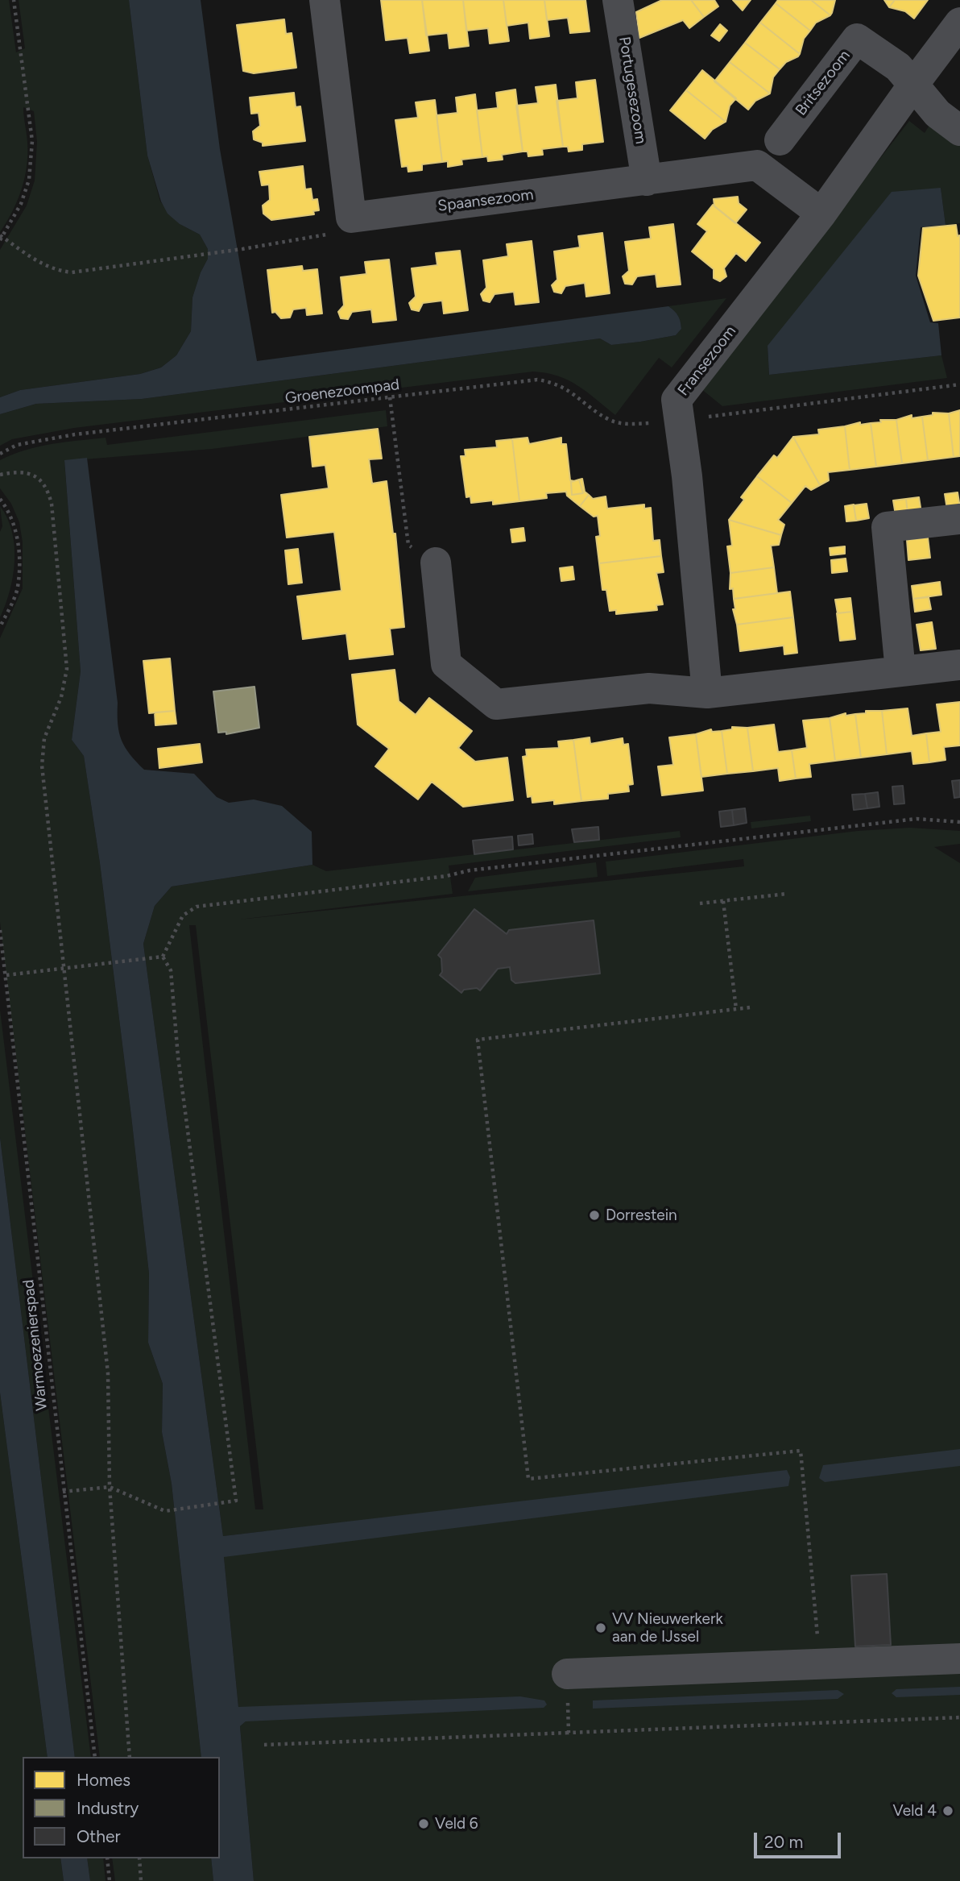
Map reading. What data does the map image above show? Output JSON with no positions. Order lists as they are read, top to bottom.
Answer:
{
  "streets": {
    "street": [
      "Britsezoom",
      "Portugesezoom",
      "Spaansezoom",
      "Fransezoom"
    ],
    "path": ["Groenezoompad", "Warmoezenierspad"]
  },
  "crossings": [
    ["Britsezoom", "Fransezoom"],
    ["Portugesezoom", "Spaansezoom"],
    ["Spaansezoom", "Fransezoom"],
    ["Fransezoom", "Groenezoompad"]
  ],
  "places": [
    "Dorrestein",
    "VV Nieuwerkerk aan de IJssel",
    "Veld 4",
    "Veld 6"
  ],
  "legend": ["Homes", "Industry", "Other"],
  "scale_bar": "20 m"
}
